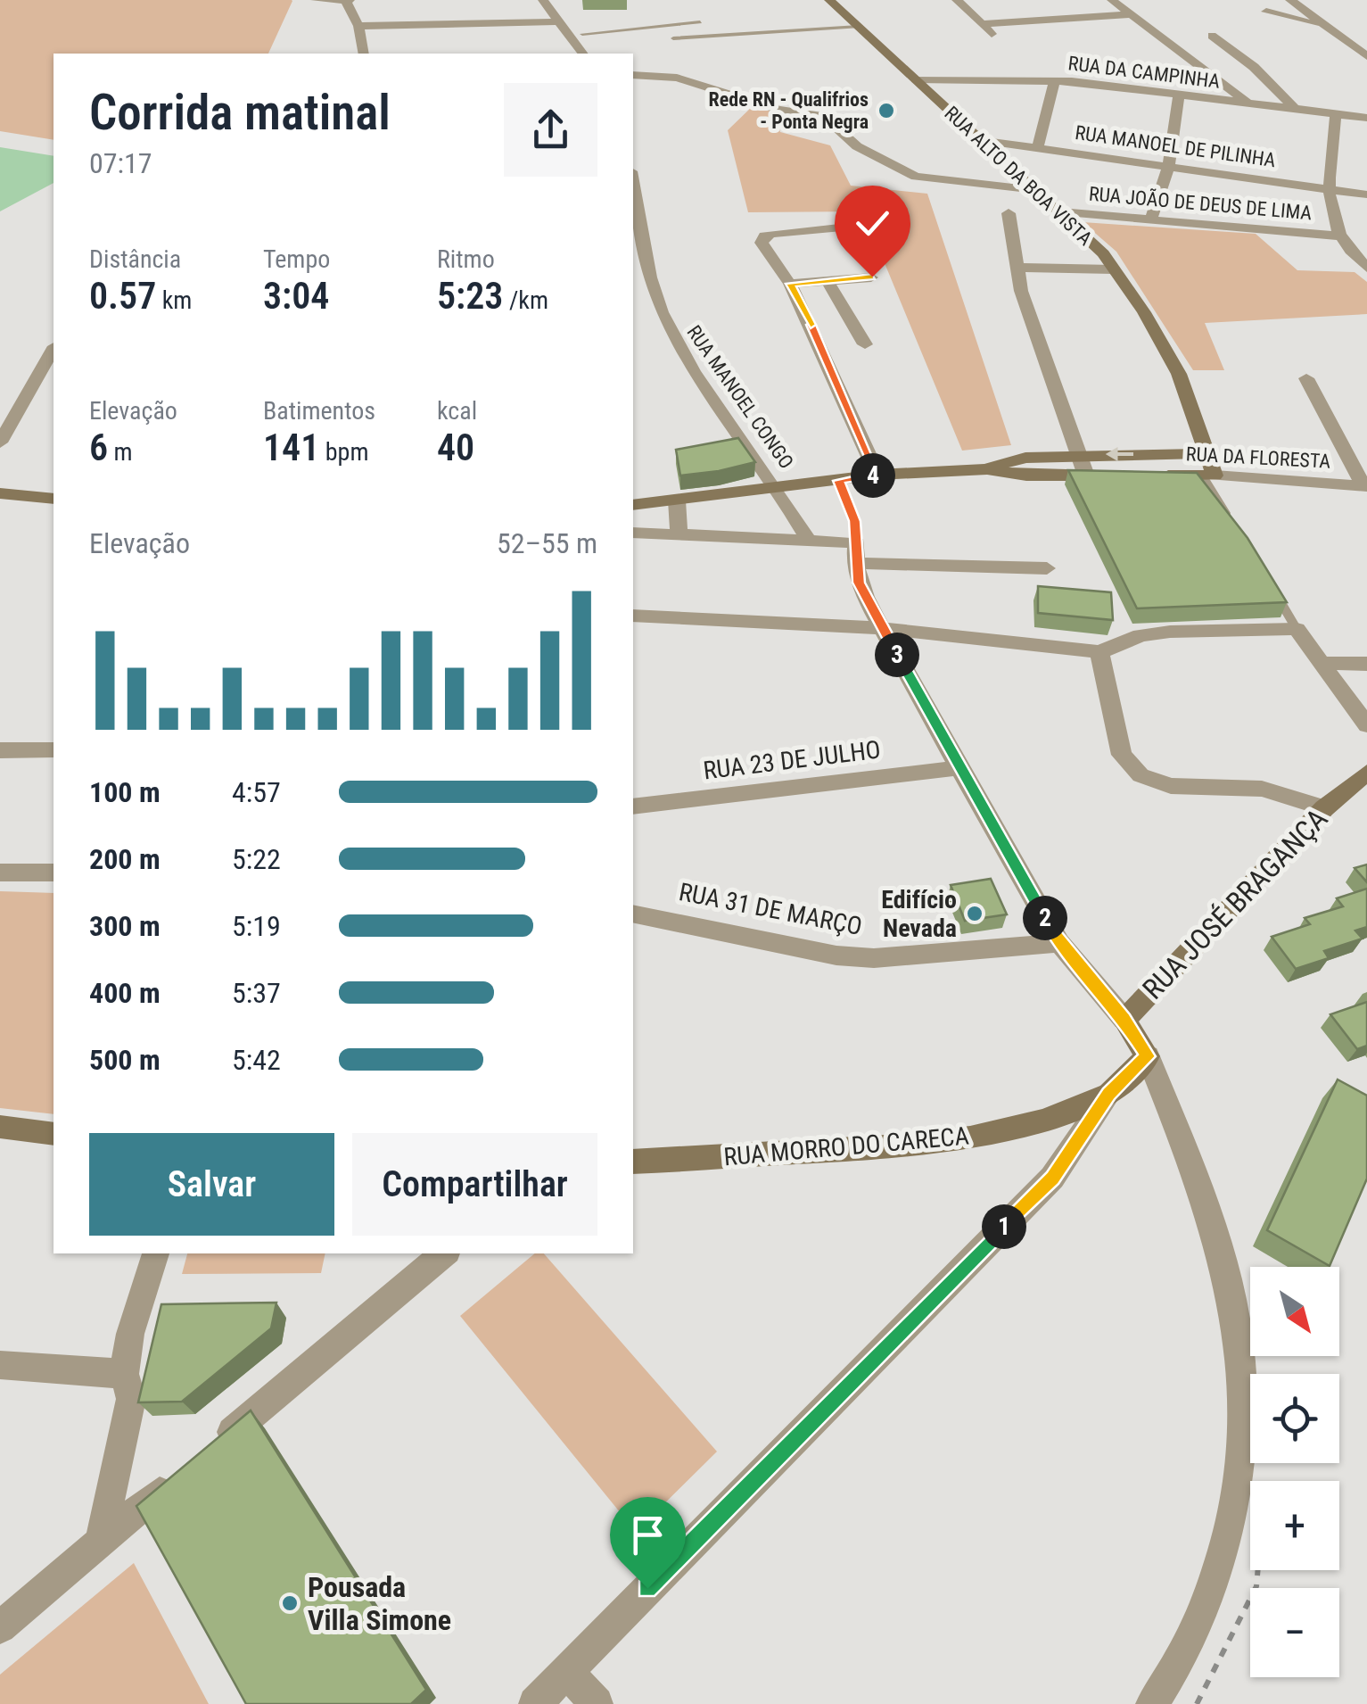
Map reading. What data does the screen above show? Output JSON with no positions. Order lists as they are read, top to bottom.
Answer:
{
  "streets": {
    "street": [
      "RUA DA CAMPINHA",
      "RUA MANOEL DE PILINHA",
      "RUA ALTO DA BOA VISTA",
      "RUA JOÃO DE DEUS DE LIMA",
      "RUA MANOEL CONGO",
      "RUA DA FLORESTA",
      "RUA 23 DE JULHO",
      "RUA JOSÉ BRAGANÇA",
      "RUA 31 DE MARÇO",
      "RUA MORRO DO CARECA"
    ]
  },
  "crossings": [
    ["RUA DA CAMPINHA", "RUA ALTO DA BOA VISTA"],
    ["RUA MANOEL DE PILINHA", "RUA ALTO DA BOA VISTA"],
    ["RUA ALTO DA BOA VISTA", "RUA JOÃO DE DEUS DE LIMA"],
    ["RUA ALTO DA BOA VISTA", "RUA DA FLORESTA"],
    ["RUA MANOEL CONGO", "RUA DA FLORESTA"]
  ],
  "places": ["Rede RN - Qualifrios - Ponta Negra", "Edifício Nevada", "Pousada Villa Simone"],
  "north": "bottom right",
  "page": {
    "heading": ["Corrida matinal", "07:17"],
    "stats": [
      ["Distância", "0.57 km"],
      ["Tempo", "3:04"],
      ["Ritmo", "5:23 /km"],
      ["Elevação", "6 m"],
      ["Batimentos", "141 bpm"],
      ["kcal", "40"]
    ],
    "pins": [
      "4",
      "3",
      "2",
      "1"
    ],
    "chart": ["Elevação", "52–55 m"],
    "list": [
      {
        "name": "100 m",
        "note": "4:57"
      },
      {
        "name": "200 m",
        "note": "5:22"
      },
      {
        "name": "300 m",
        "note": "5:19"
      },
      {
        "name": "400 m",
        "note": "5:37"
      },
      {
        "name": "500 m",
        "note": "5:42"
      }
    ],
    "buttons": ["Salvar", "Compartilhar"],
    "map_buttons": ["+", "−"]
  }
}
